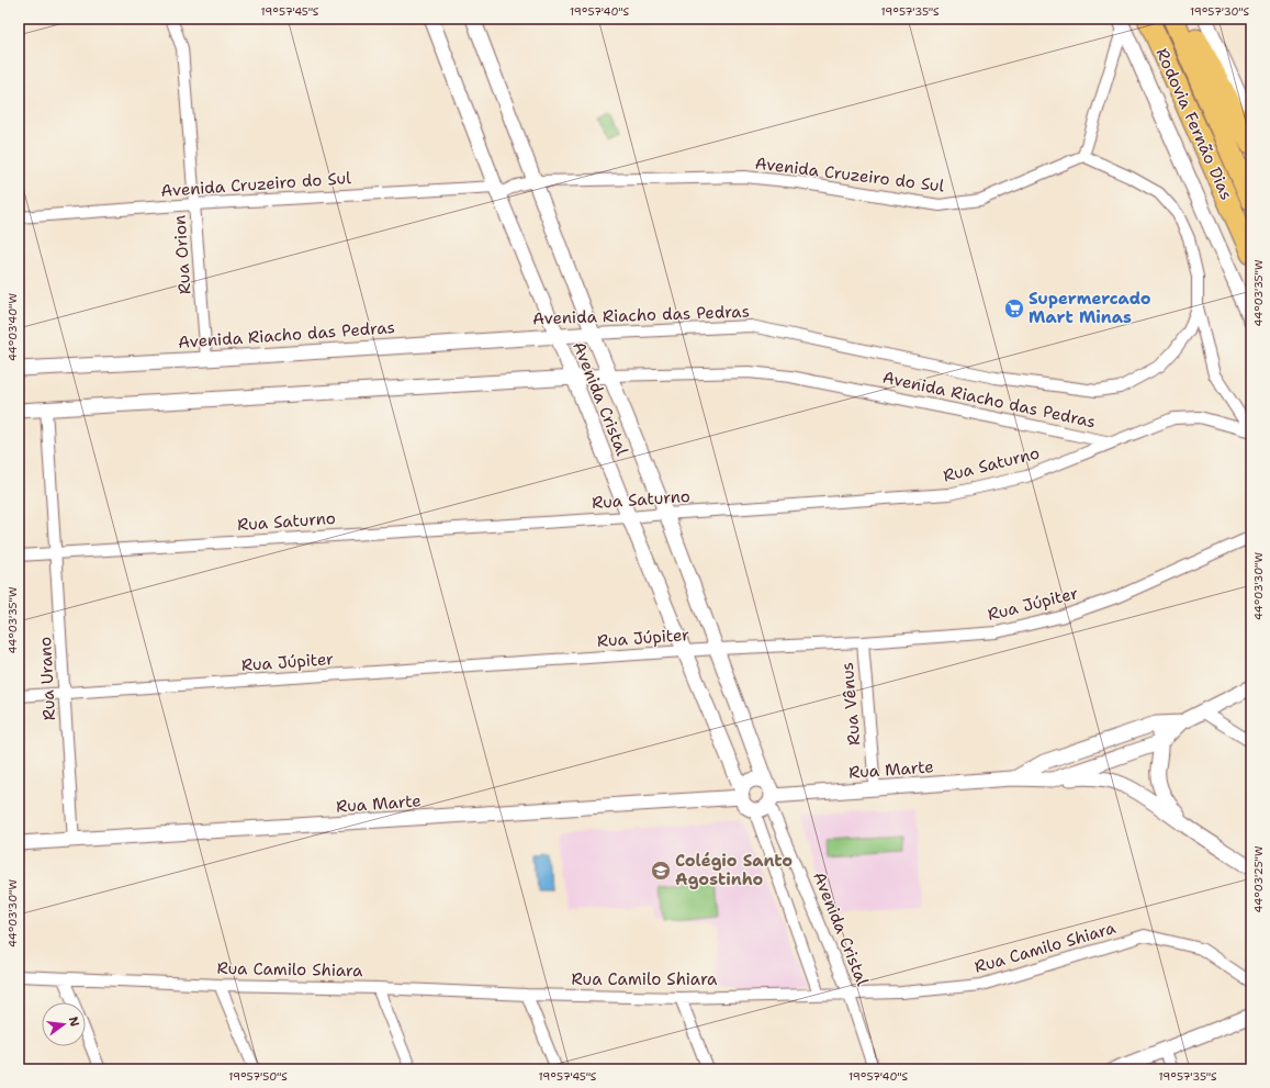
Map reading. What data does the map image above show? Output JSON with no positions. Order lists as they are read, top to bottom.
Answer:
{
  "streets": {
    "highway": ["Rodovia Fernão Dias"],
    "street": [
      "Avenida Cruzeiro do Sul",
      "Rua Orion",
      "Avenida Riacho das Pedras",
      "Avenida Cristal",
      "Rua Saturno",
      "Rua Júpiter",
      "Rua Urano",
      "Rua Vênus",
      "Rua Marte",
      "Rua Camilo Shiara"
    ]
  },
  "crossings": [
    ["Avenida Cruzeiro do Sul", "Rua Orion"],
    ["Avenida Cruzeiro do Sul", "Avenida Riacho das Pedras"],
    ["Avenida Cruzeiro do Sul", "Avenida Cristal"],
    ["Rua Orion", "Avenida Riacho das Pedras"],
    ["Avenida Riacho das Pedras", "Avenida Cristal"],
    ["Avenida Riacho das Pedras", "Rua Saturno"],
    ["Avenida Riacho das Pedras", "Rua Urano"],
    ["Avenida Cristal", "Rua Saturno"],
    ["Avenida Cristal", "Rua Júpiter"],
    ["Avenida Cristal", "Rua Marte"],
    ["Avenida Cristal", "Rua Camilo Shiara"],
    ["Rua Saturno", "Rua Urano"],
    ["Rua Júpiter", "Rua Urano"],
    ["Rua Júpiter", "Rua Vênus"],
    ["Rua Urano", "Rua Marte"],
    ["Rua Vênus", "Rua Marte"]
  ],
  "places": {
    "supermarket": ["Supermercado Mart Minas"],
    "school or university": ["Colégio Santo Agostinho"]
  },
  "north": "right",
  "coordinates": [
    "19°57'45\"S",
    "19°57'40\"S",
    "19°57'35\"S",
    "19°57'30\"S",
    "44°03'35\"W",
    "44°03'40\"W",
    "44°03'30\"W",
    "44°03'25\"W",
    "19°57'50\"S"
  ]
}
